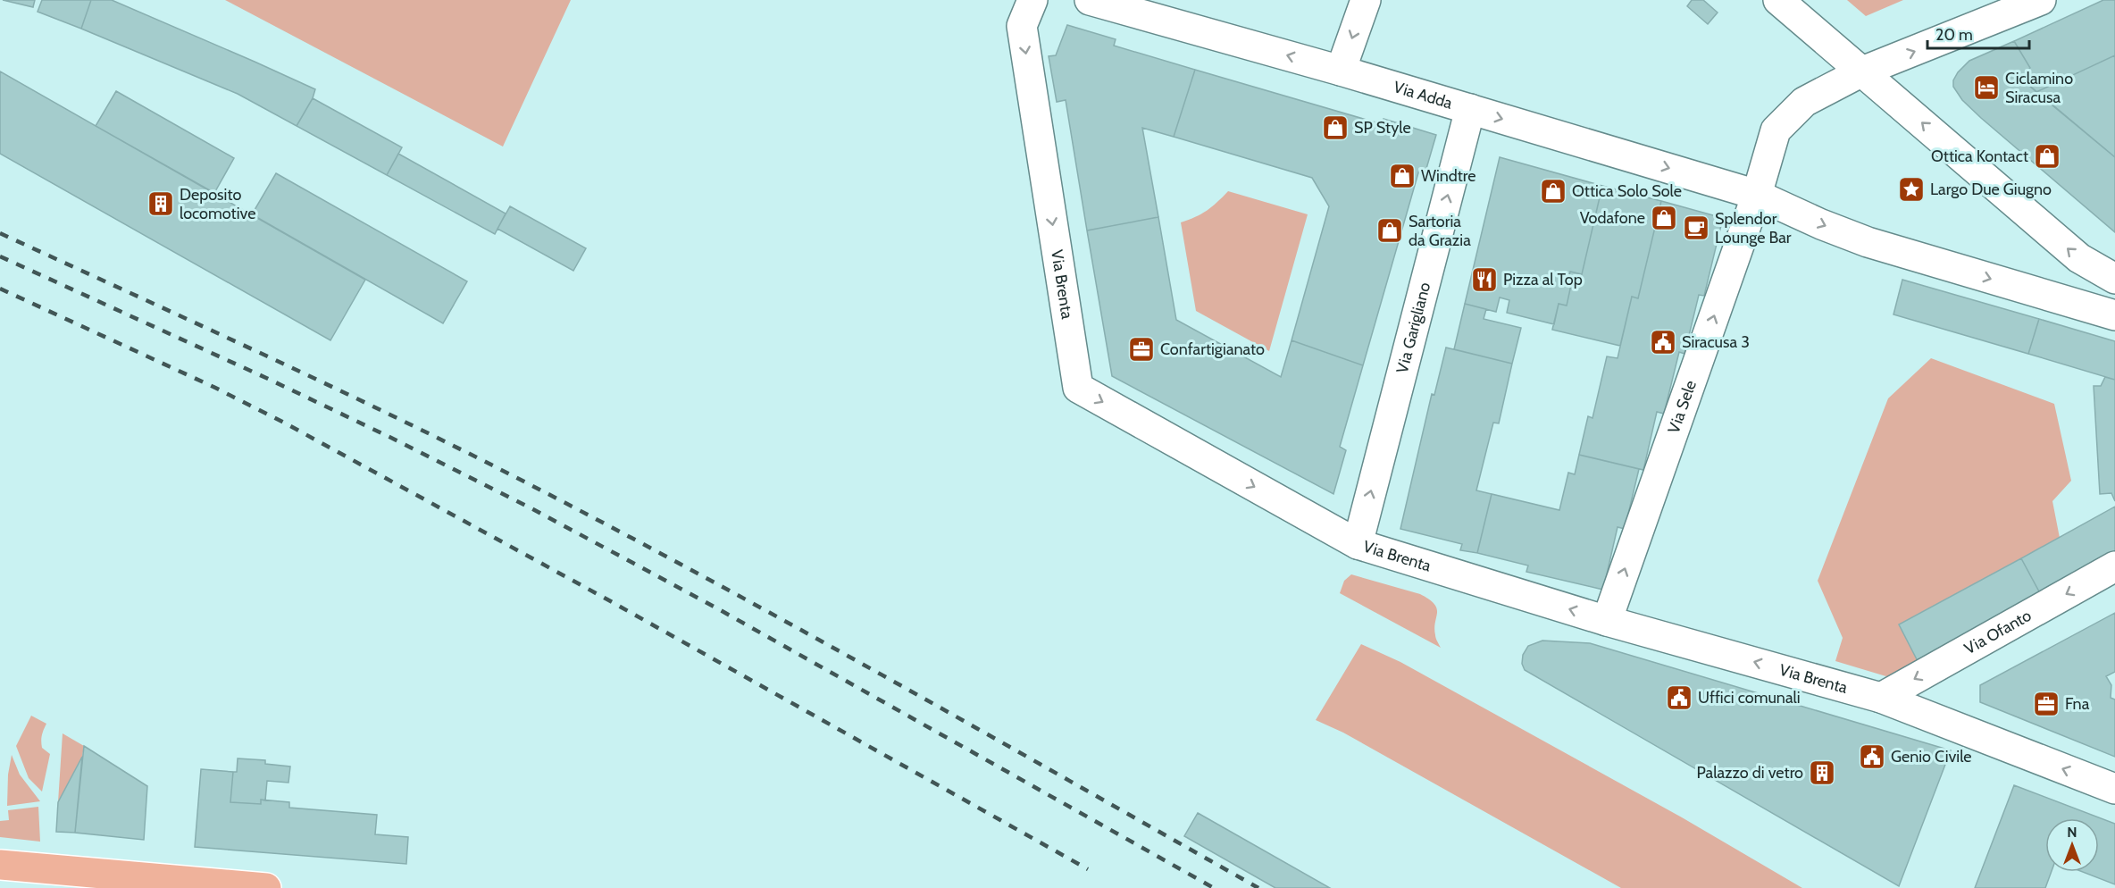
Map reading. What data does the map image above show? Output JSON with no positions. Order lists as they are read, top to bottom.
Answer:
{
  "streets": {
    "street": [
      "Via Adda",
      "Via Brenta",
      "Via Garigliano",
      "Via Sele",
      "Via Ofanto"
    ]
  },
  "crossings": [
    ["Via Adda", "Via Garigliano"],
    ["Via Adda", "Via Sele"],
    ["Via Brenta", "Via Garigliano"],
    ["Via Brenta", "Via Sele"],
    ["Via Brenta", "Via Ofanto"]
  ],
  "one_way": ["Via Garigliano", "Via Sele", "Via Ofanto"],
  "places": {
    "hotel": ["Ciclamino Siracusa"],
    "shop": [
      "SP Style",
      "Ottica Kontact",
      "Windtre",
      "Ottica Solo Sole",
      "Vodafone",
      "Sartoria da Grazia"
    ],
    "place": ["Largo Due Giugno"],
    "building": ["Deposito locomotive", "Palazzo di vetro"],
    "cafe": ["Splendor Lounge Bar"],
    "restaurant": ["Pizza al Top"],
    "public building": ["Siracusa 3", "Uffici comunali", "Genio Civile"],
    "office": ["Confartigianato", "Fna"]
  },
  "scale_bar": "20 m",
  "north": "top"
}
